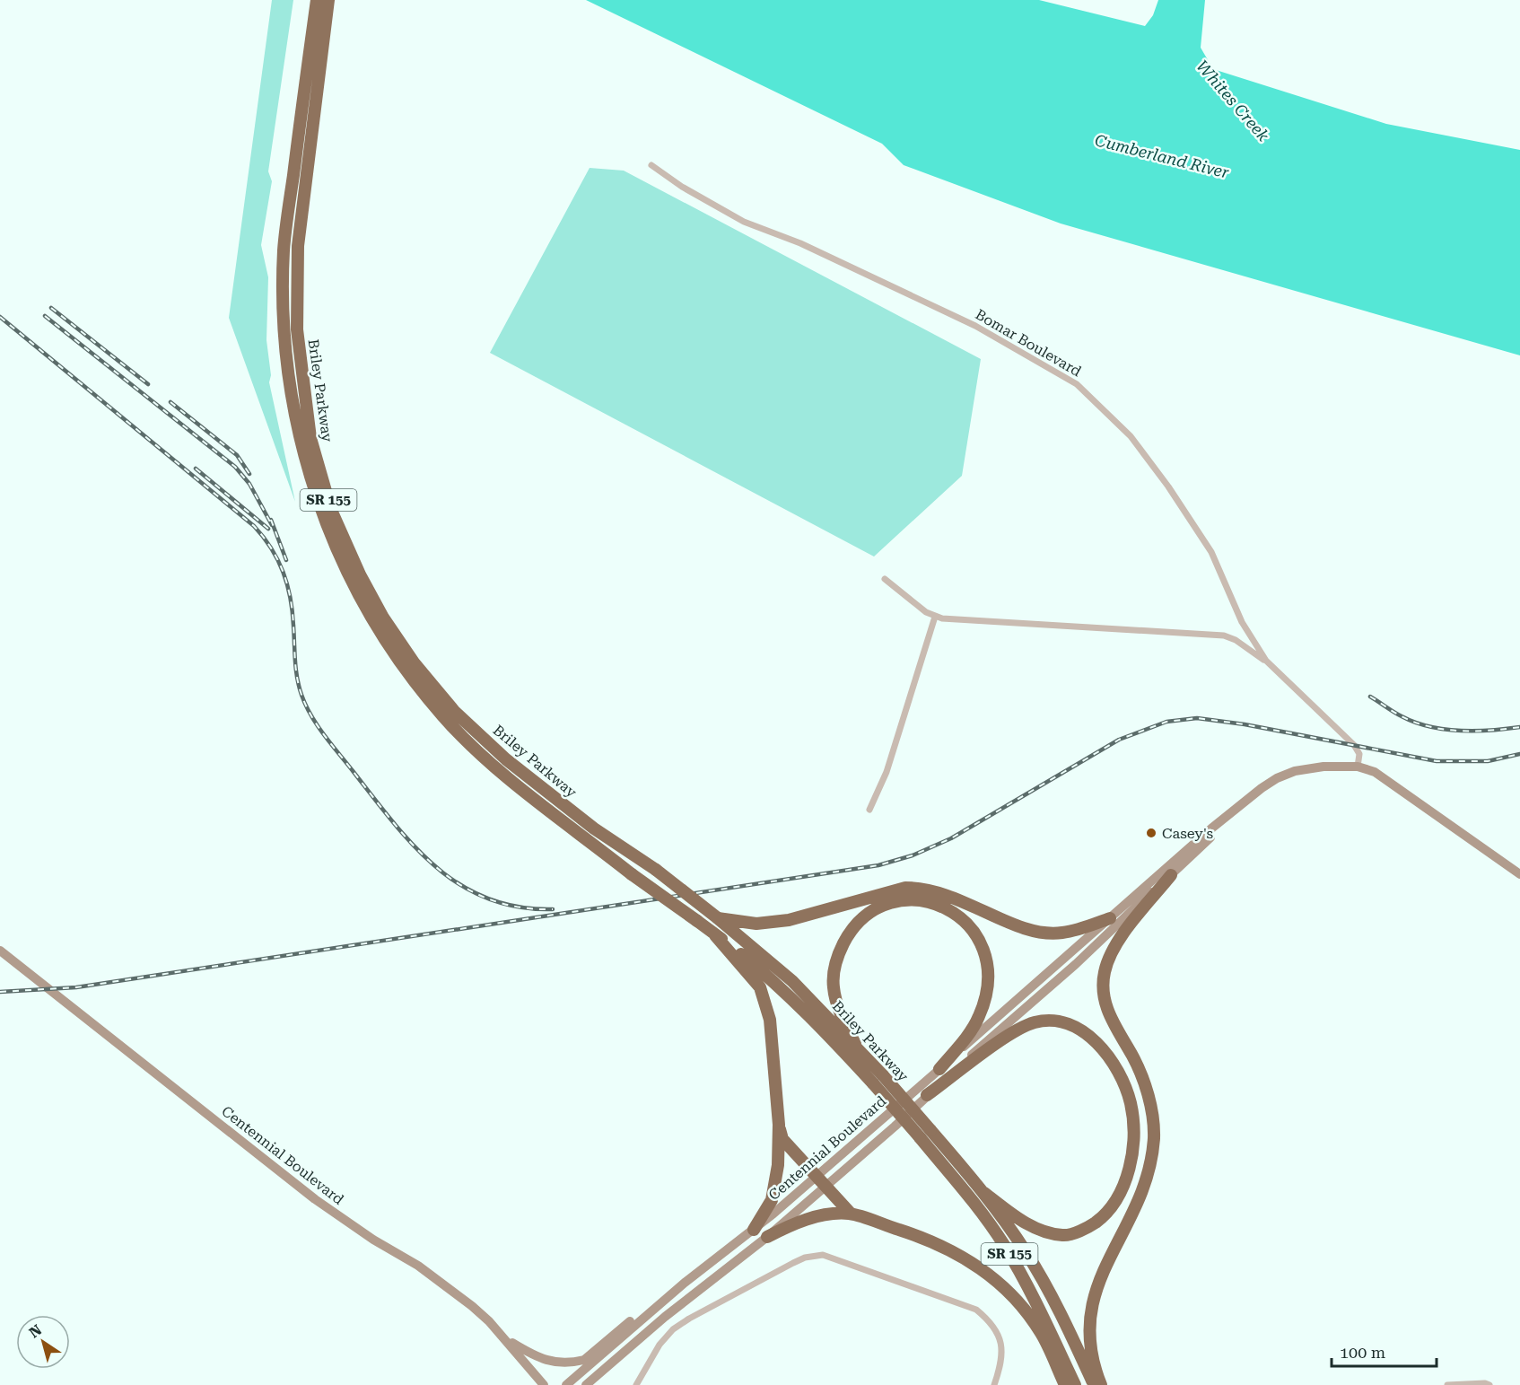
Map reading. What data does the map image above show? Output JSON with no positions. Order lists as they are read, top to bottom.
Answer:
{
  "streets": {
    "highway": ["Briley Parkway", "SR 155"],
    "main road": ["Centennial Boulevard"],
    "street": ["Bomar Boulevard"]
  },
  "crossings": [
    ["Bomar Boulevard", "Centennial Boulevard"]
  ],
  "water": ["Whites Creek", "Cumberland River"],
  "places": ["Casey's"],
  "scale_bar": "100 m",
  "north": "top left"
}
